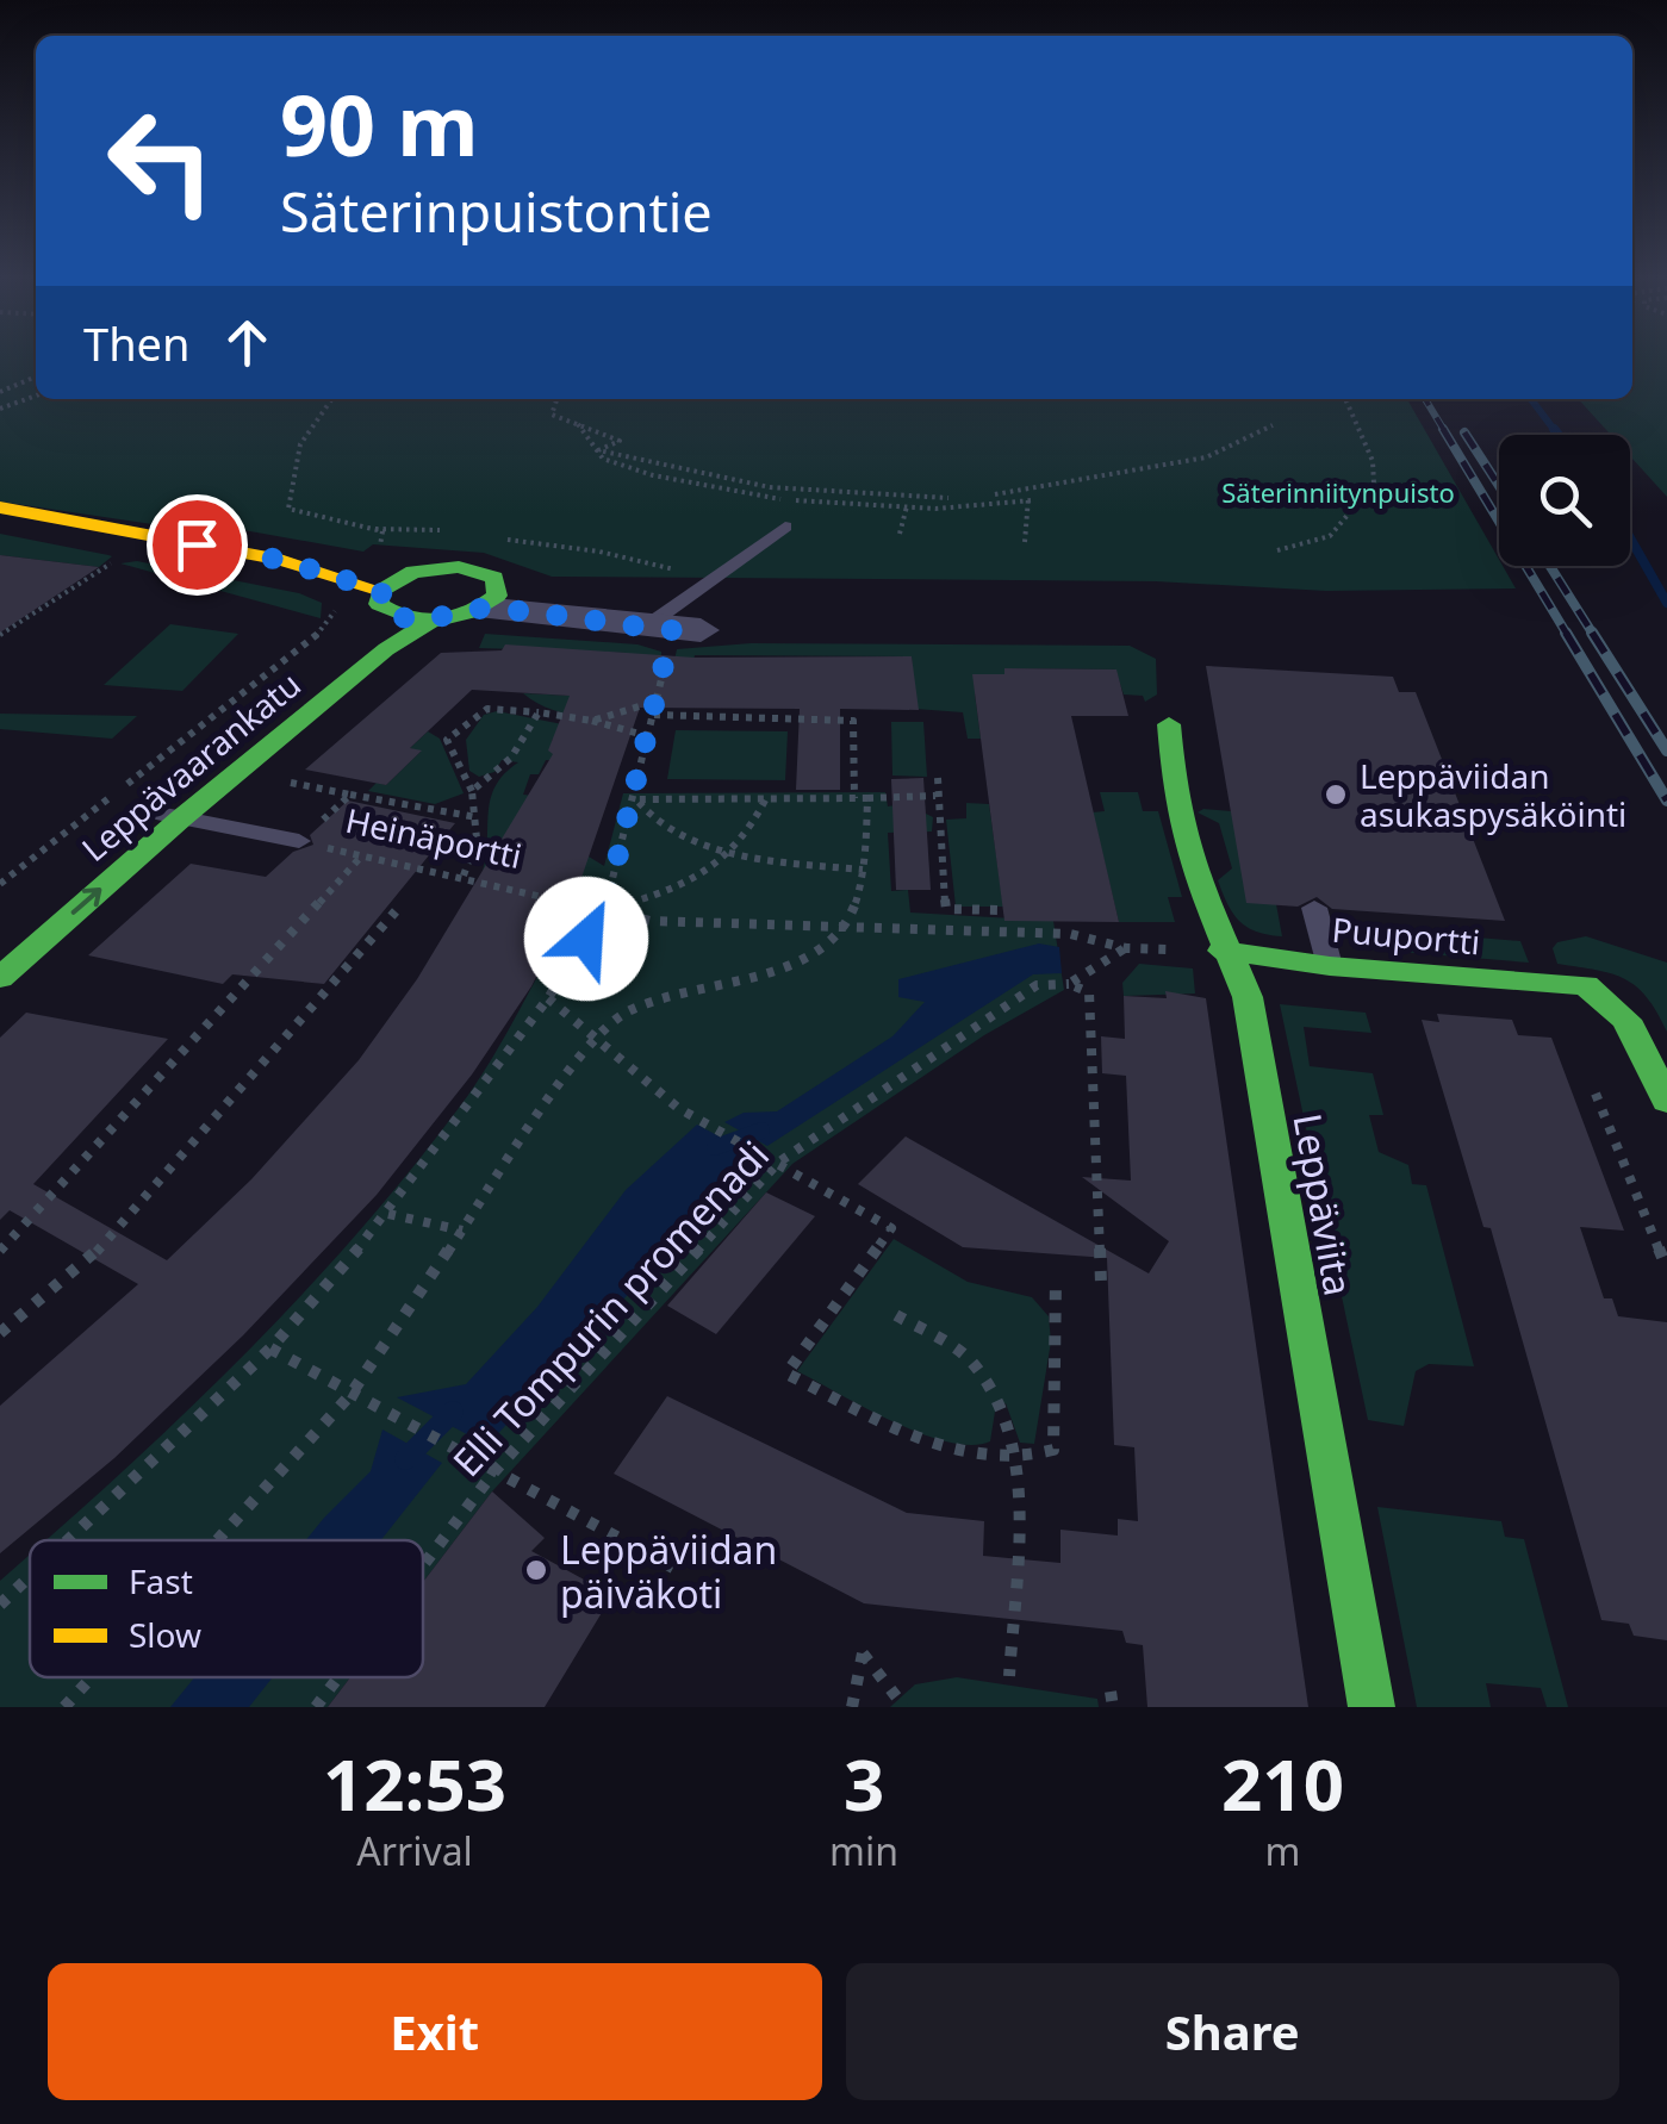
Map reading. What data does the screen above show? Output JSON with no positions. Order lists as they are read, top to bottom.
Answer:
{
  "streets": {
    "main road": ["Leppävaarankatu", "Puuportti", "Leppäviita"],
    "lane": ["Heinäportti"],
    "path": ["Elli Tompurin promenadi"]
  },
  "crossings": [
    ["Leppävaarankatu", "Heinäportti"],
    ["Heinäportti", "Puuportti"],
    ["Heinäportti", "Leppäviita"],
    ["Heinäportti", "Elli Tompurin promenadi"],
    ["Puuportti", "Leppäviita"]
  ],
  "parks": ["Säterinniitynpuisto"],
  "places": ["Leppäviidan asukaspysäköinti", "Leppäviidan päiväkoti"],
  "legend": ["Fast", "Slow"],
  "page": {
    "turn": ["90 m", "Säterinpuistontie"],
    "then": "Then",
    "eta": [
      "12:53",
      "Arrival",
      "3",
      "min",
      "210",
      "m"
    ],
    "buttons": ["Exit", "Share"]
  }
}
